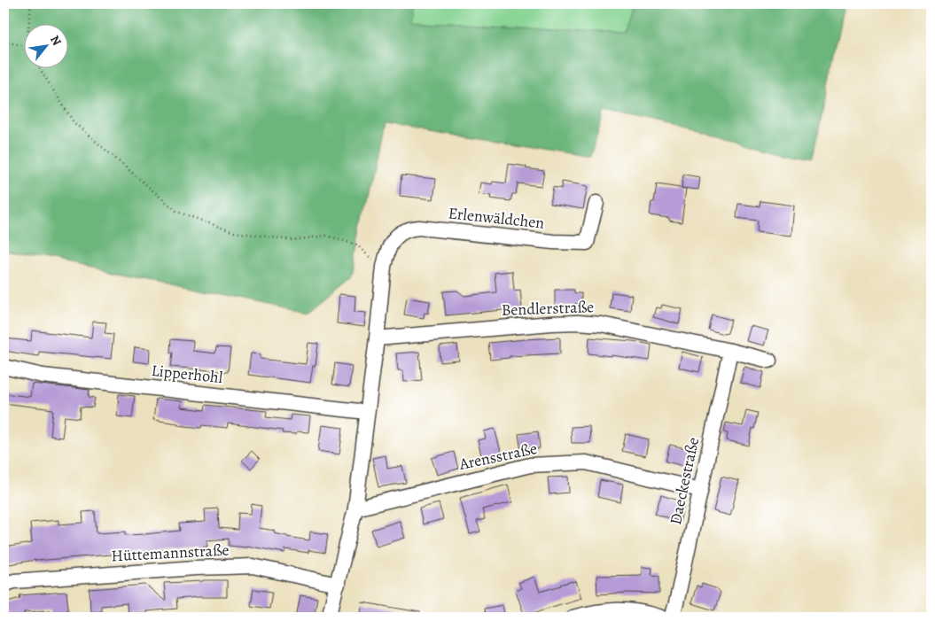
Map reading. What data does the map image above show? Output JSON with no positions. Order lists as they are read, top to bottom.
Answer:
{
  "streets": {
    "street": [
      "Erlenwäldchen",
      "Bendlerstraße",
      "Lipperhohl",
      "Arensstraße",
      "Daeckestraße",
      "Hüttemannstraße"
    ]
  },
  "crossings": [
    ["Bendlerstraße", "Daeckestraße"],
    ["Arensstraße", "Daeckestraße"]
  ],
  "north": "top right"
}
